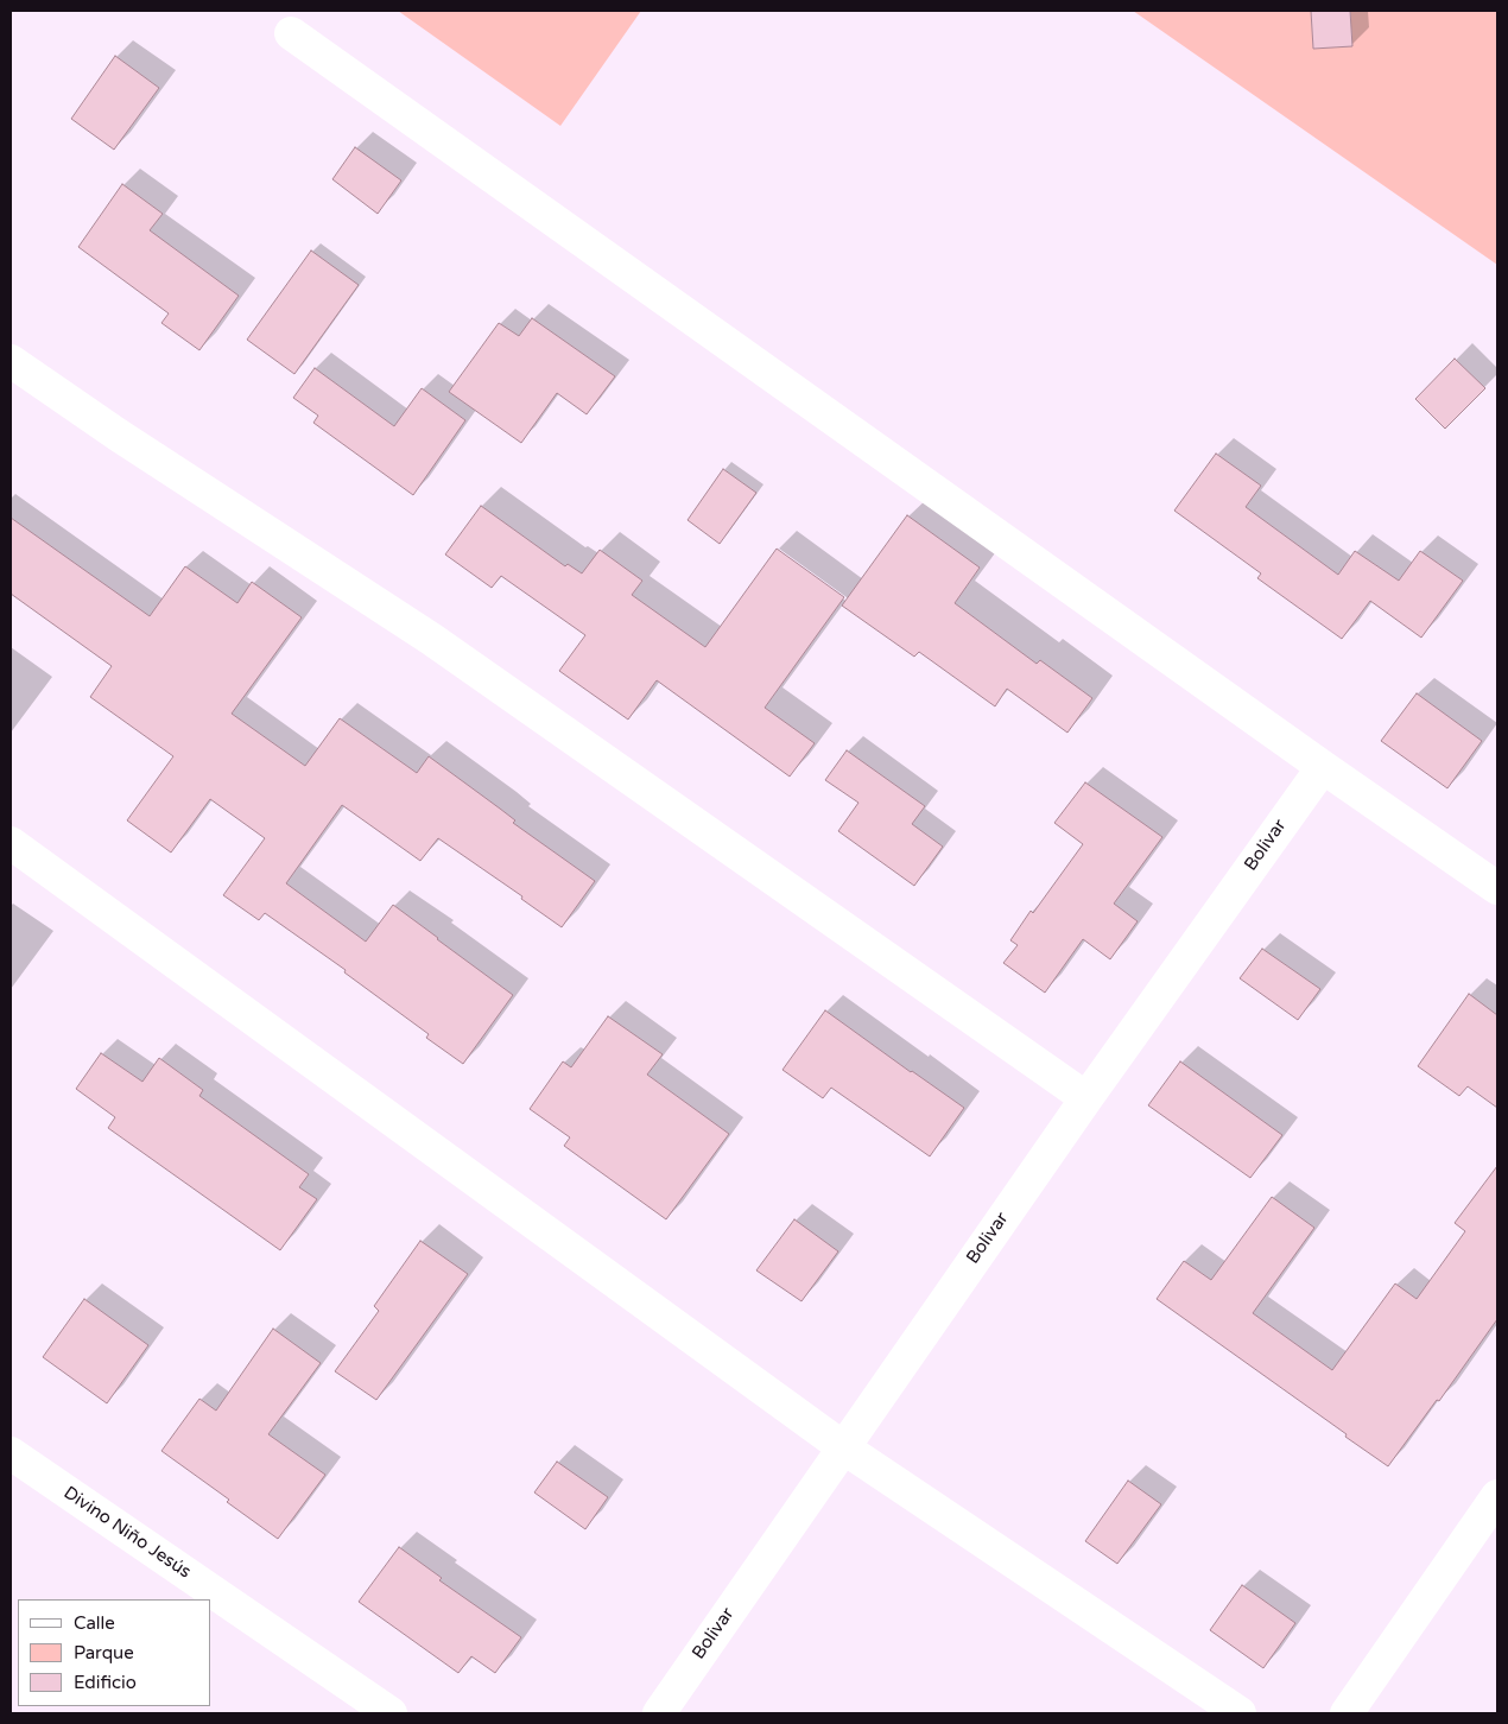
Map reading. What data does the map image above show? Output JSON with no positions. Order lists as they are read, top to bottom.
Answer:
{
  "streets": {
    "street": ["Bolivar", "Divino Niño Jesús"]
  },
  "legend": ["Calle", "Parque", "Edificio"]
}
